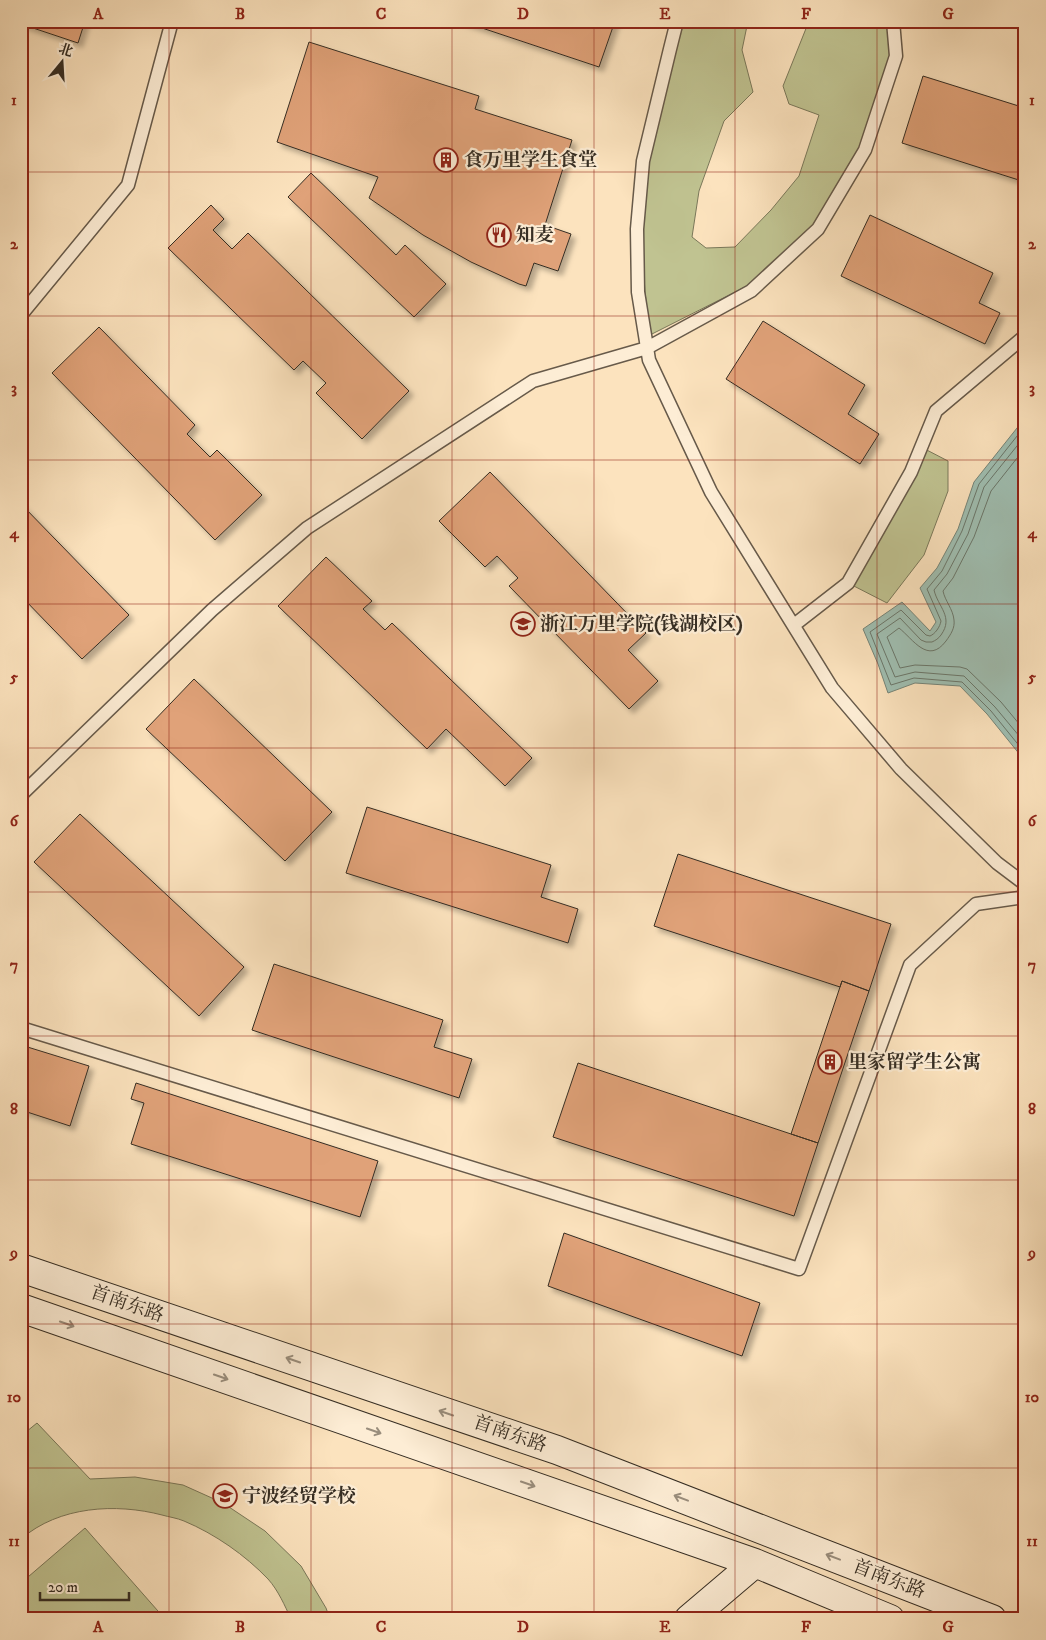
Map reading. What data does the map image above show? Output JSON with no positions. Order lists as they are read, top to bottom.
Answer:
{
  "streets": {
    "main road": ["首南东路"]
  },
  "places": {
    "building": ["食万里学生食堂", "里家留学生公寓"],
    "restaurant": ["知麦"],
    "school or university": ["浙江万里学院(钱湖校区)", "宁波经贸学校"]
  },
  "scale_bar": "20 m",
  "north": "top",
  "grid": {
    "columns": [
      "A",
      "B",
      "C",
      "D",
      "E",
      "F",
      "G"
    ],
    "rows": [
      "1",
      "2",
      "3",
      "4",
      "5",
      "6",
      "7",
      "8",
      "9",
      "10",
      "11"
    ]
  }
}
